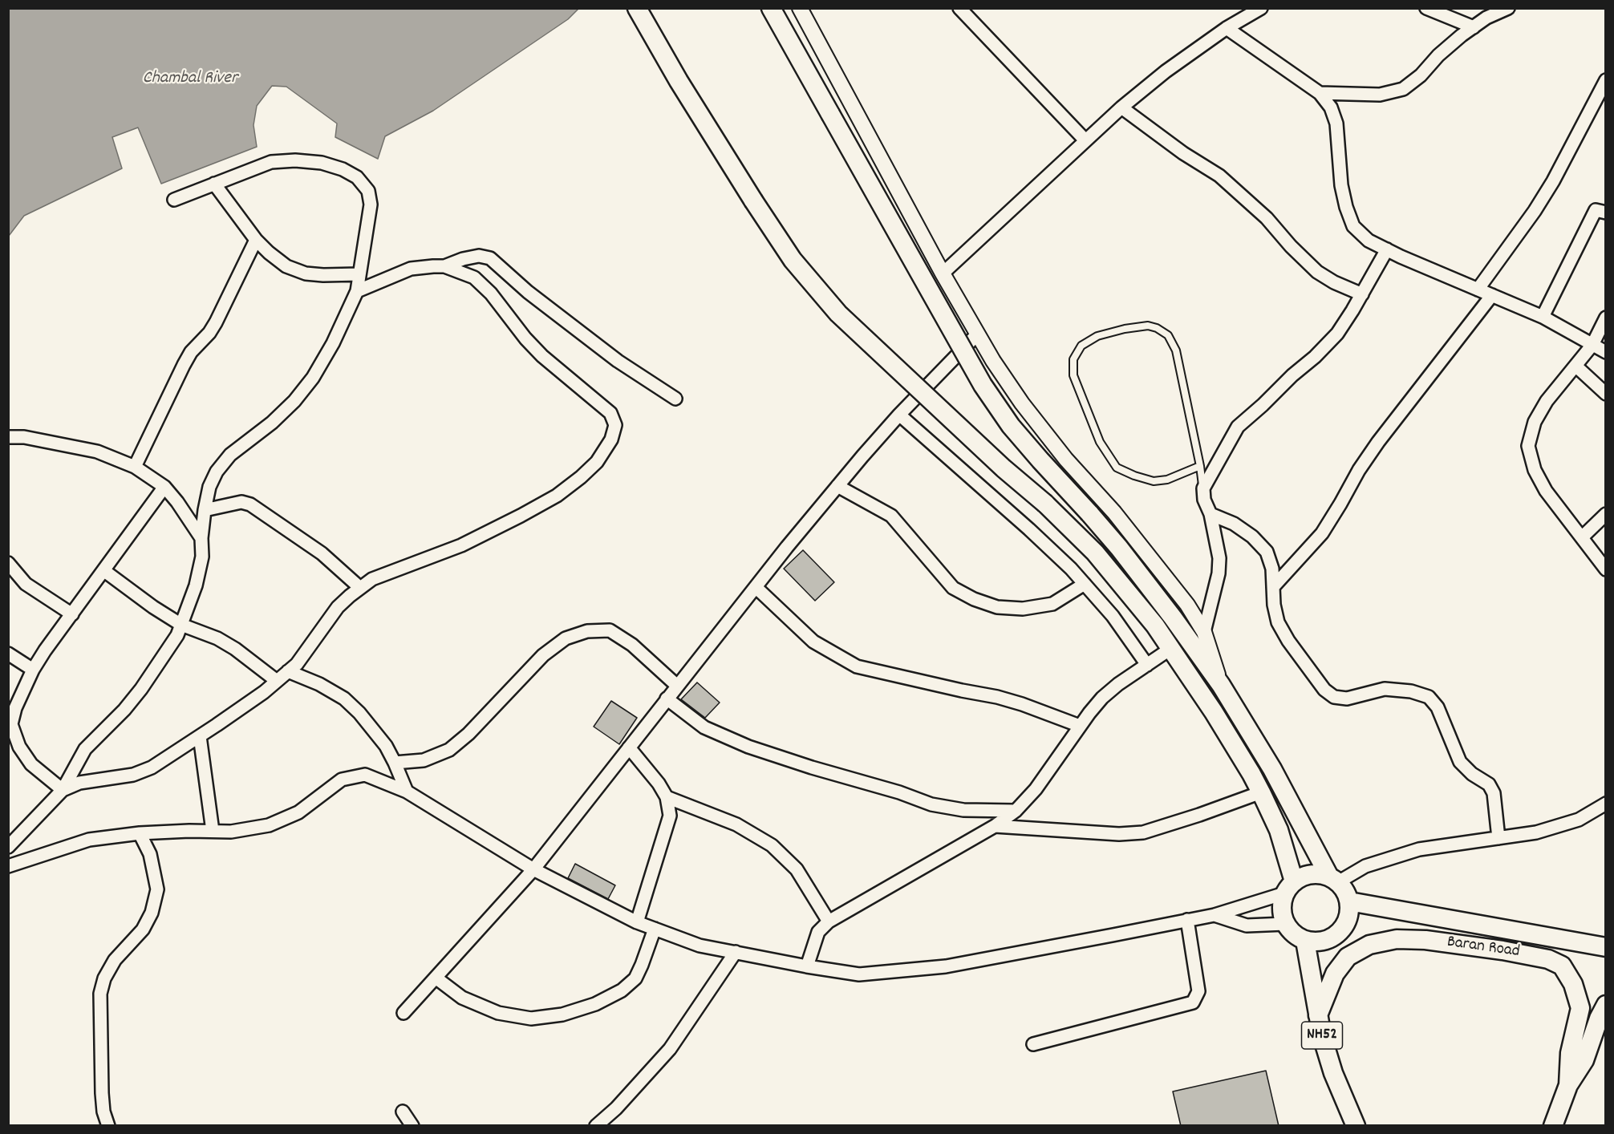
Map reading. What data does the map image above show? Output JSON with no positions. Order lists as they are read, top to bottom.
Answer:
{
  "streets": {
    "main road": ["Baran Road", "NH52"]
  },
  "crossings": [
    ["Baran Road", "NH52"]
  ],
  "water": ["Chambal River"]
}
